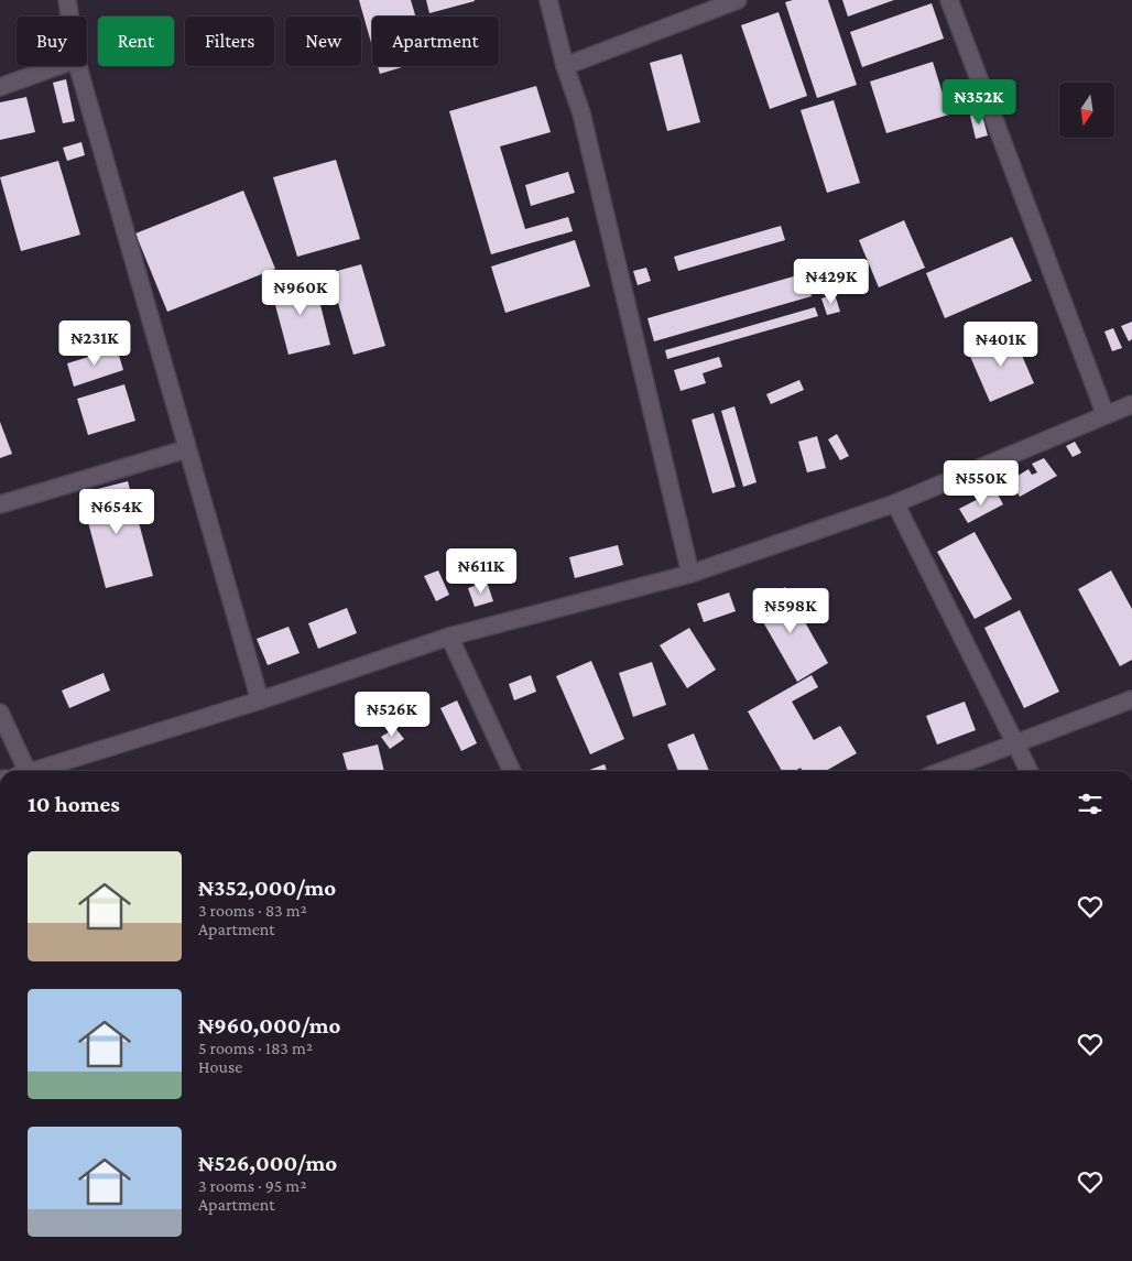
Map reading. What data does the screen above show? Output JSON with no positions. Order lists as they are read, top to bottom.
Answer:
{
  "north": "bottom",
  "page": {
    "chip": [
      "Buy",
      "Rent",
      "Filters",
      "New",
      "Apartment"
    ],
    "price": [
      "₦352K",
      "₦429K",
      "₦960K",
      "₦231K",
      "₦401K",
      "₦550K",
      "₦654K",
      "₦611K",
      "₦598K",
      "₦526K"
    ],
    "heading": "10 homes",
    "list": [
      {
        "name": "₦352,000/mo",
        "note": "3 rooms · 83 m² · Apartment"
      },
      {
        "name": "₦960,000/mo",
        "note": "5 rooms · 183 m² · House"
      },
      {
        "name": "₦526,000/mo",
        "note": "3 rooms · 95 m² · Apartment"
      }
    ]
  }
}
